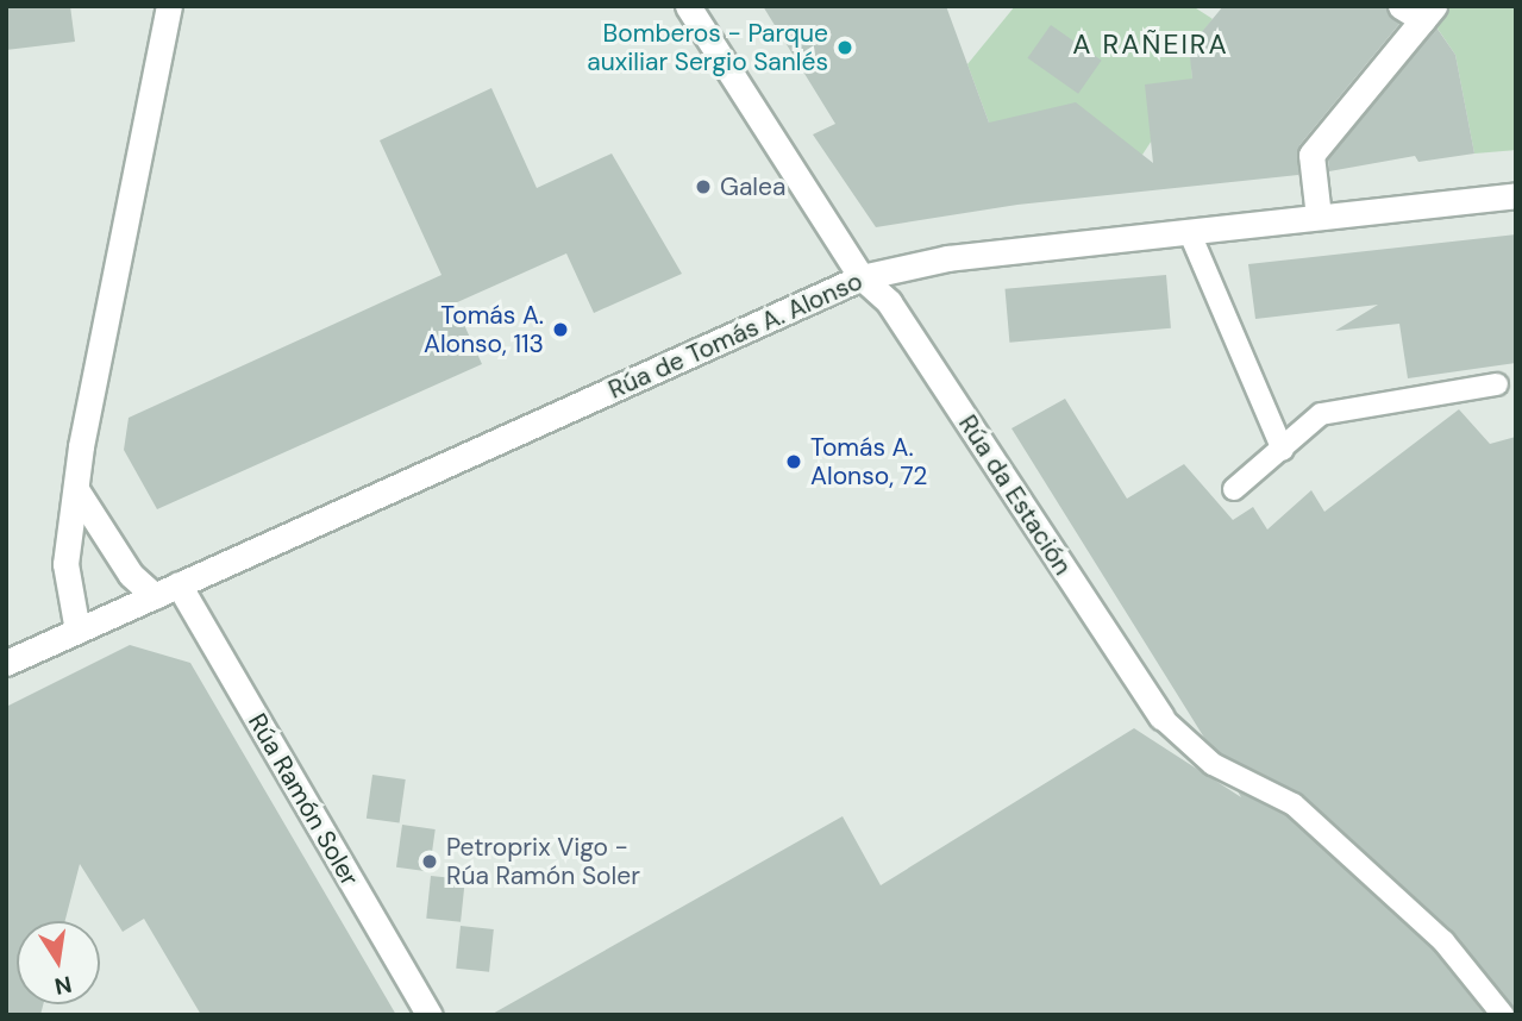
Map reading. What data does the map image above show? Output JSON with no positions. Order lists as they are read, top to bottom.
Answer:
{
  "streets": {
    "street": ["Rúa de Tomás A. Alonso", "Rúa da Estación", "Rúa Ramón Soler"]
  },
  "crossings": [
    ["Rúa de Tomás A. Alonso", "Rúa da Estación"],
    ["Rúa de Tomás A. Alonso", "Rúa Ramón Soler"]
  ],
  "districts": ["A RAÑEIRA"],
  "places": [
    "Bomberos - Parque auxiliar Sergio Sanlés",
    "Galea",
    "Tomás A. Alonso, 113",
    "Tomás A. Alonso, 72",
    "Petroprix Vigo - Rúa Ramón Soler"
  ],
  "north": "bottom"
}
